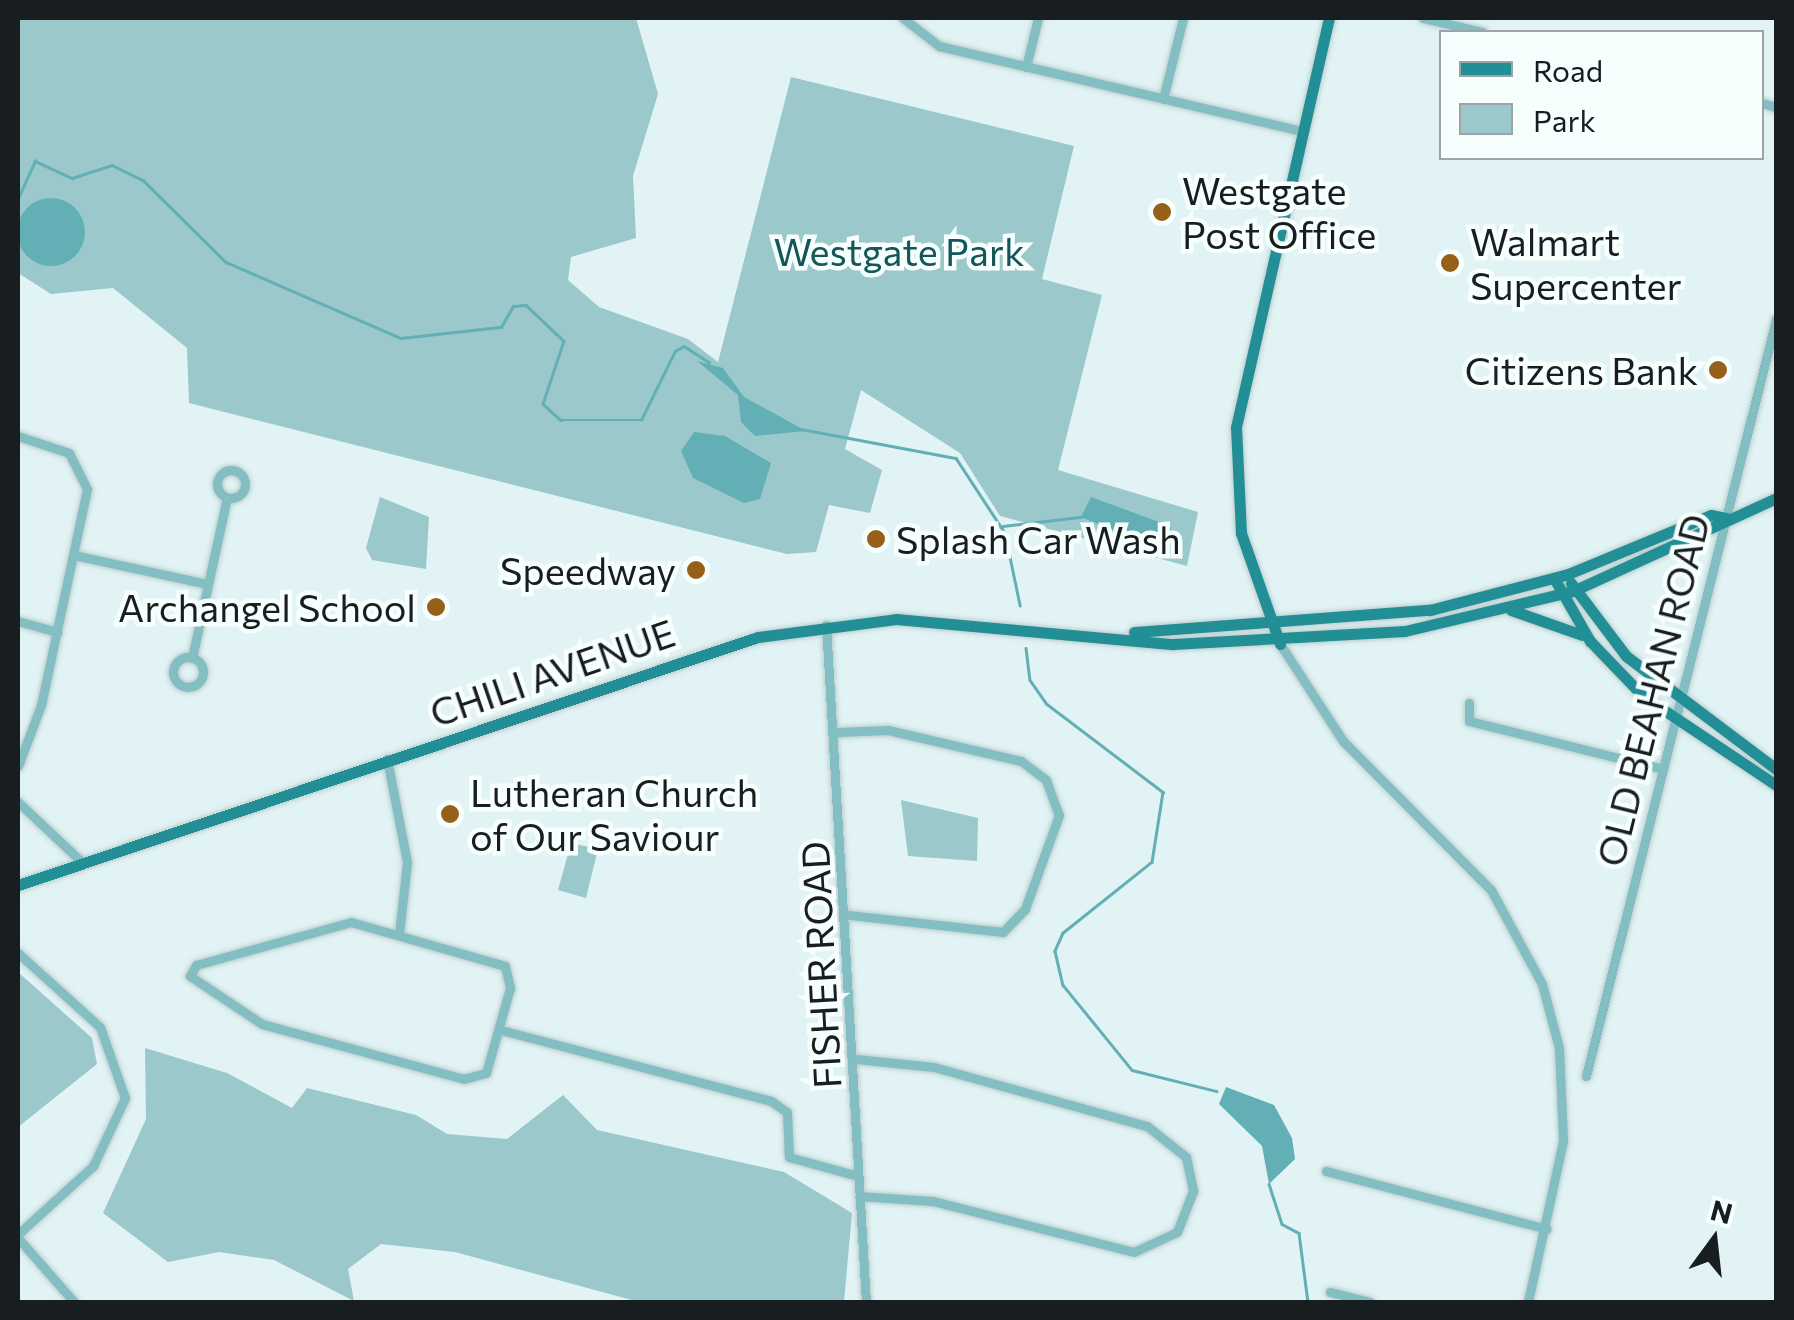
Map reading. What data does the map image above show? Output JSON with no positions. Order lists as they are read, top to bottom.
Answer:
{
  "streets": {
    "main road": ["CHILI AVENUE"],
    "street": ["OLD BEAHAN ROAD", "FISHER ROAD"]
  },
  "crossings": [
    ["CHILI AVENUE", "OLD BEAHAN ROAD"],
    ["CHILI AVENUE", "FISHER ROAD"]
  ],
  "parks": ["Westgate Park"],
  "places": [
    "Westgate Post Office",
    "Walmart Supercenter",
    "Citizens Bank",
    "Splash Car Wash",
    "Speedway",
    "Archangel School",
    "Lutheran Church of Our Saviour"
  ],
  "legend": ["Road", "Park"],
  "north": "top"
}
